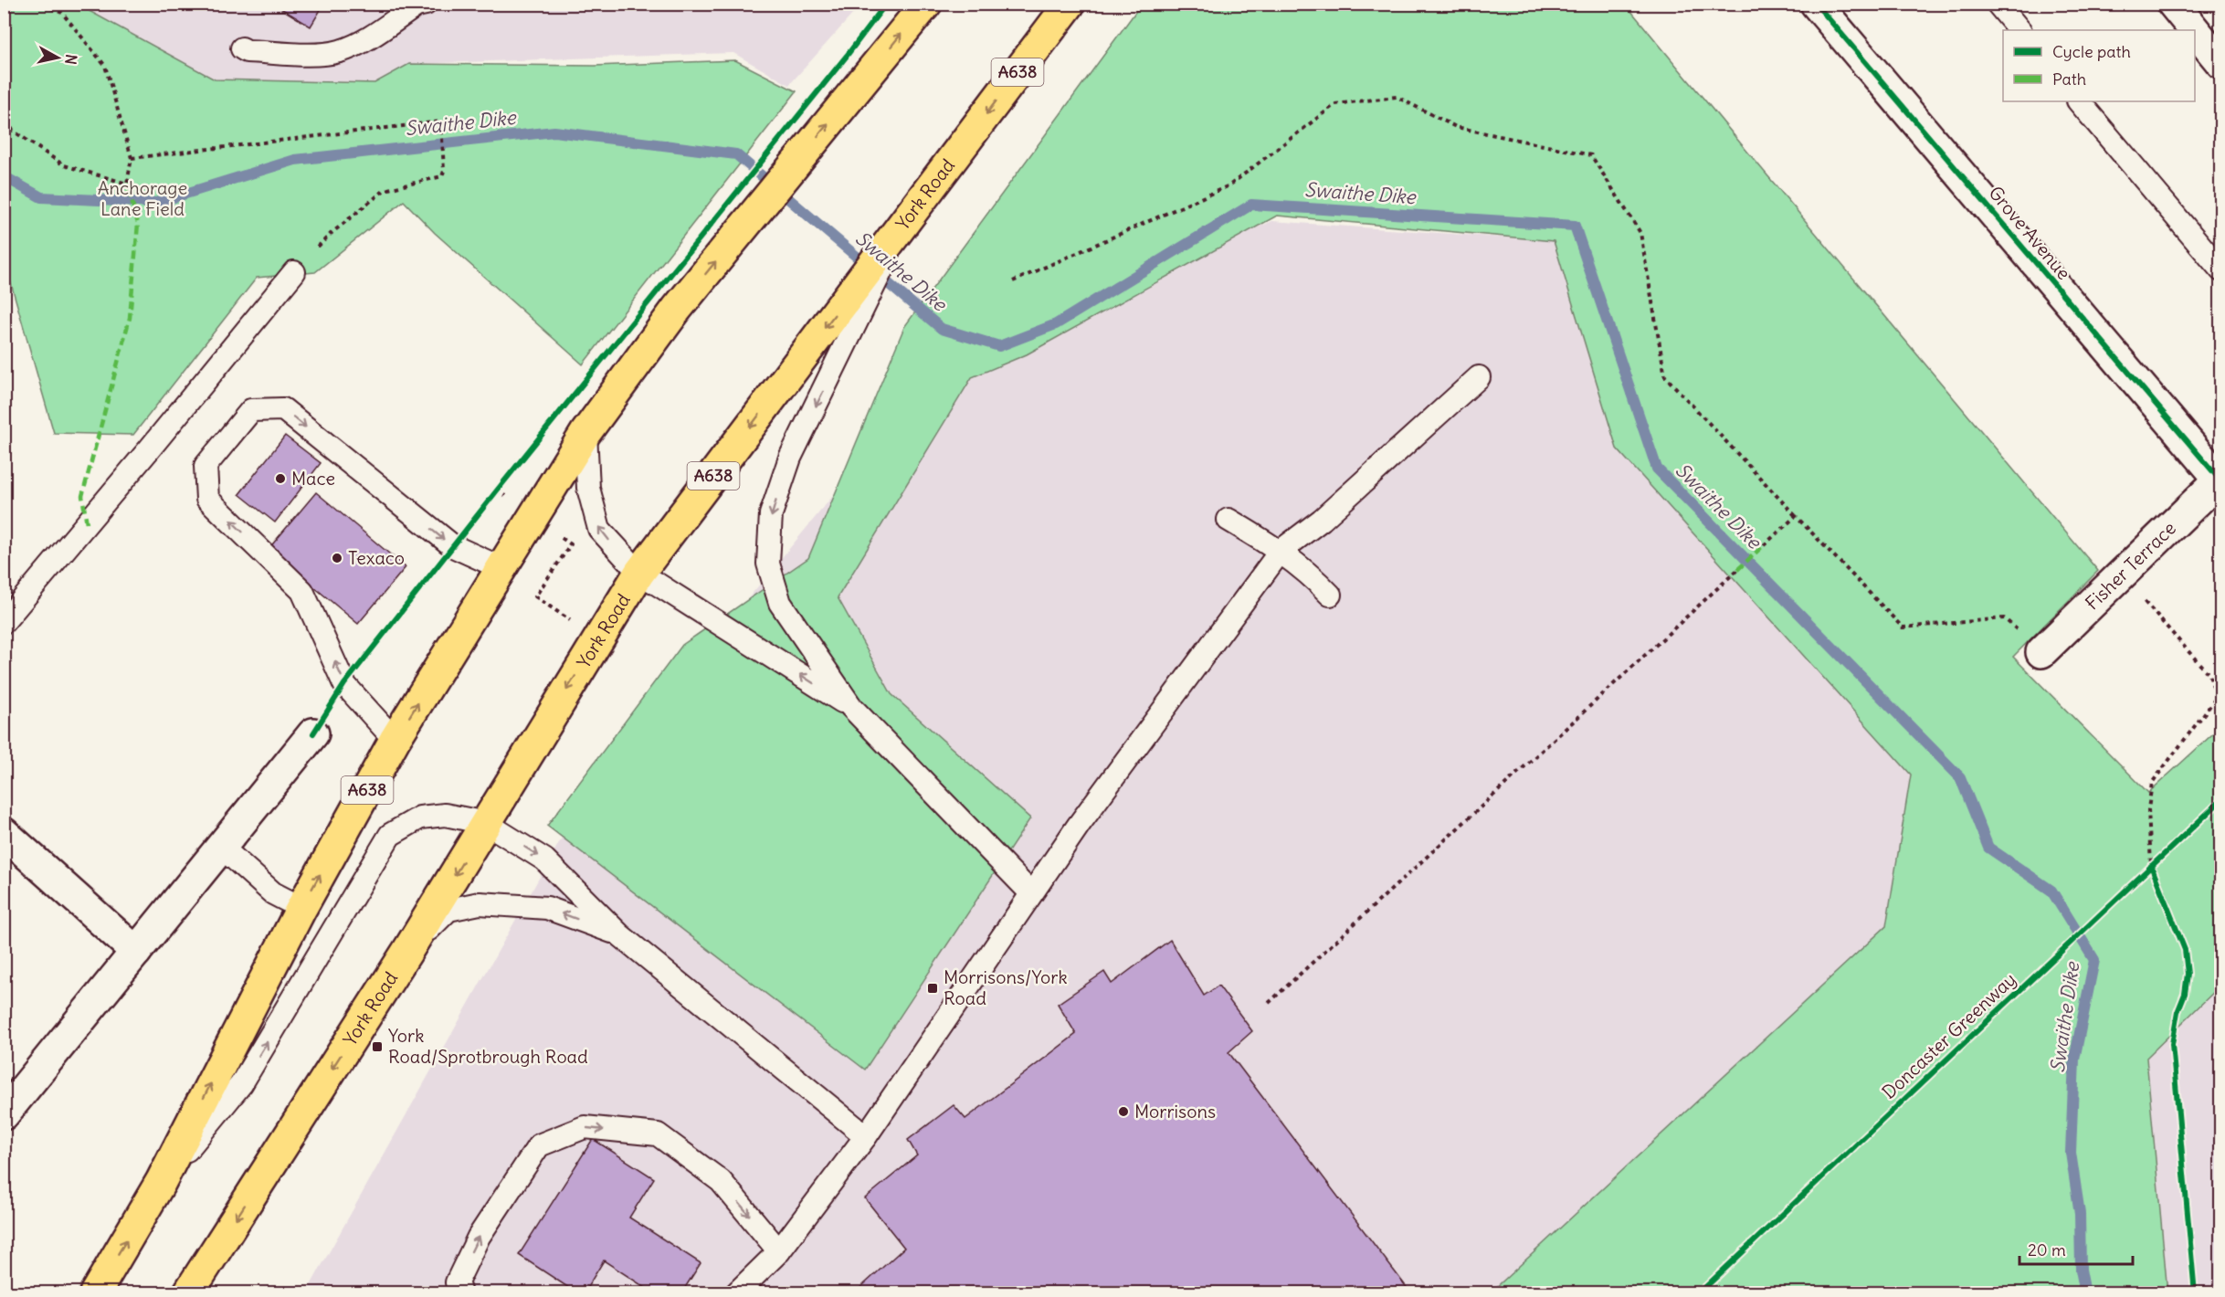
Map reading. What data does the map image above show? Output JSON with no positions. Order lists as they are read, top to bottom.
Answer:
{
  "streets": {
    "highway": ["A638", "York Road"],
    "street": ["Grove Avenue", "Fisher Terrace"],
    "cycle path": ["Doncaster Greenway"]
  },
  "crossings": [
    ["Grove Avenue", "Fisher Terrace"]
  ],
  "water": ["Swaithe Dike"],
  "parks": ["Anchorage Lane Field"],
  "places": {
    "other": ["Mace", "Texaco", "Morrisons"],
    "transit": ["Morrisons/York Road", "York Road/Sprotbrough Road"]
  },
  "legend": ["Cycle path", "Path"],
  "scale_bar": "20 m",
  "north": "right"
}
